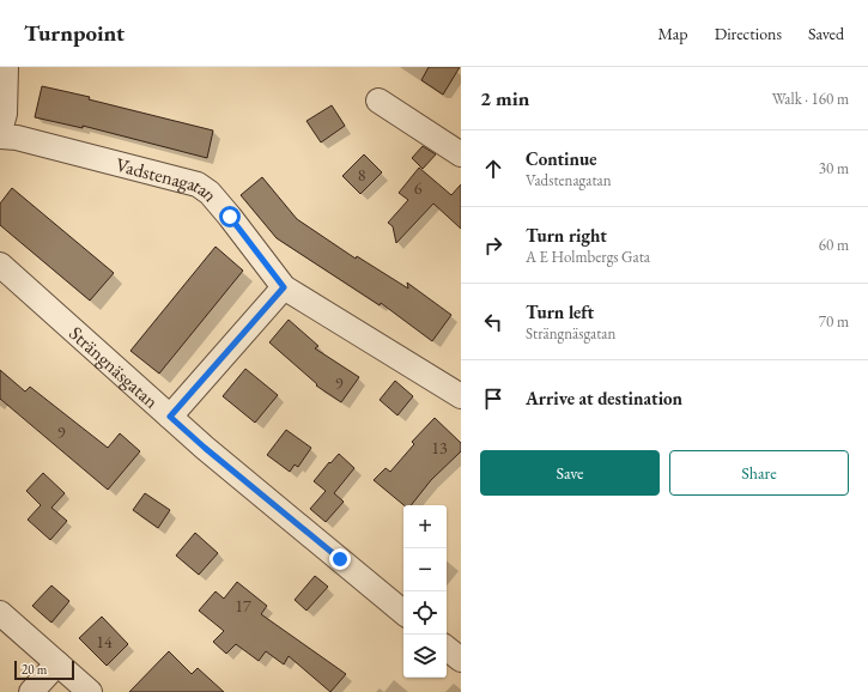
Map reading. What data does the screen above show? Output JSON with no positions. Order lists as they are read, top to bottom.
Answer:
{
  "streets": {
    "street": ["Vadstenagatan", "Strängnäsgatan"]
  },
  "house_numbers": [
    "8",
    "6",
    "9",
    "9",
    "13",
    "17",
    "14"
  ],
  "scale_bar": "20 m",
  "page": {
    "header": "Turnpoint",
    "nav": ["Map", "Directions", "Saved"],
    "heading": ["2 min", "Walk · 160 m"],
    "list": [
      ["Continue", "Vadstenagatan", "30 m"],
      ["Turn right", "A E Holmbergs Gata", "60 m"],
      ["Turn left", "Strängnäsgatan", "70 m"],
      "Arrive at destination"
    ],
    "buttons": ["Save", "Share"],
    "map_buttons": ["+", "−"],
    "scale": "20 m"
  }
}
